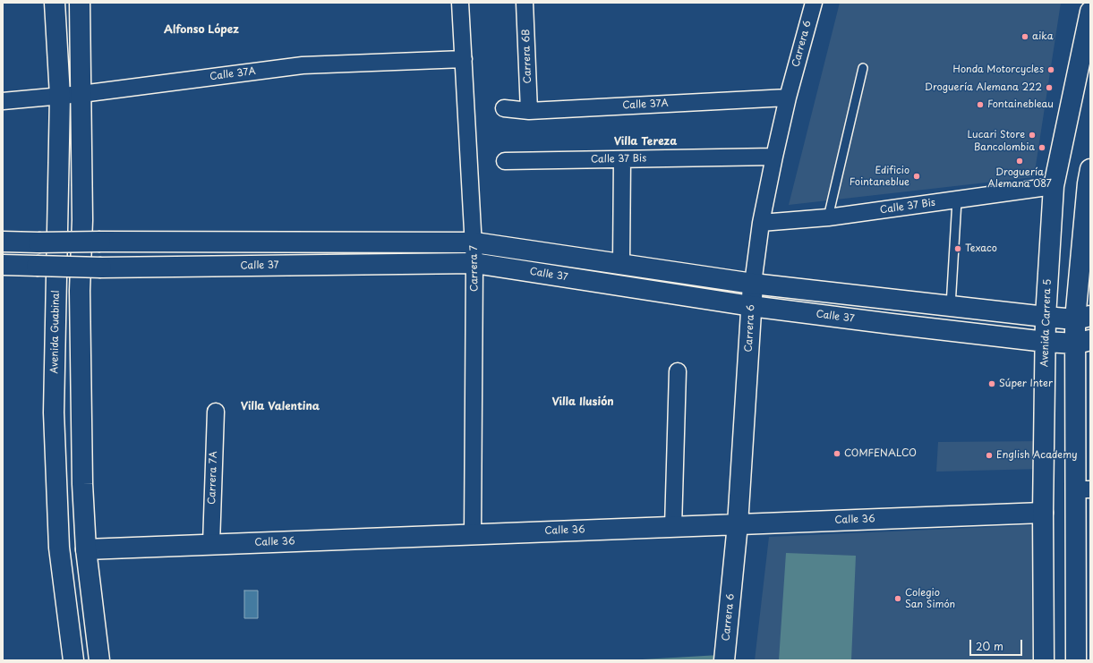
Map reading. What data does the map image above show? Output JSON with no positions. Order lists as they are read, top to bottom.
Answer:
{
  "streets": {
    "main road": [
      "Carrera 6",
      "Calle 37",
      "Avenida Carrera 5",
      "Avenida Guabinal",
      "Calle 36"
    ],
    "street": [
      "Carrera 6B",
      "Calle 37A",
      "Calle 37 Bis",
      "Carrera 7",
      "Carrera 7A"
    ]
  },
  "crossings": [
    ["Carrera 6", "Calle 37A"],
    ["Carrera 6", "Calle 37 Bis"],
    ["Carrera 6", "Calle 37"],
    ["Carrera 6", "Calle 36"],
    ["Carrera 6B", "Calle 37A"],
    ["Calle 37A", "Carrera 7"],
    ["Calle 37A", "Avenida Guabinal"],
    ["Calle 37 Bis", "Avenida Carrera 5"],
    ["Calle 37", "Carrera 7"],
    ["Calle 37", "Avenida Carrera 5"],
    ["Carrera 7", "Calle 36"],
    ["Avenida Carrera 5", "Calle 36"],
    ["Carrera 7A", "Calle 36"]
  ],
  "districts": [
    "Alfonso López",
    "Villa Tereza",
    "Villa Ilusión",
    "Villa Valentina"
  ],
  "places": [
    "aika",
    "Honda Motorcycles",
    "Droguería Alemana 222",
    "Fontainebleau",
    "Lucari Store",
    "Bancolombia",
    "Droguería Alemana 087",
    "Edificio Fointaneblue",
    "Texaco",
    "Súper Inter",
    "COMFENALCO",
    "English Academy",
    "Colegio San Simón"
  ],
  "scale_bar": "20 m"
}
